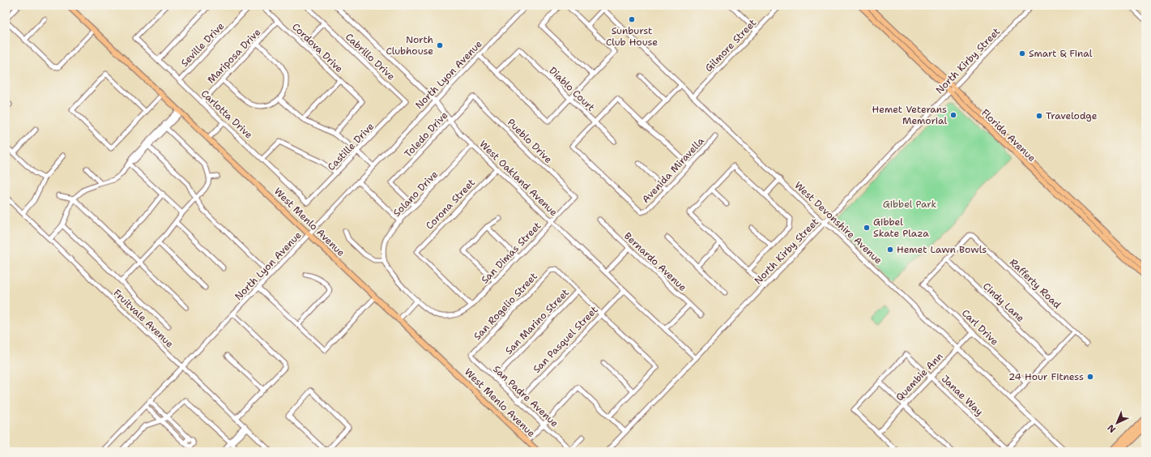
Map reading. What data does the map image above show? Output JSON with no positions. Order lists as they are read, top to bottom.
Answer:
{
  "streets": {
    "main road": ["Florida Avenue", "West Menlo Avenue"],
    "street": [
      "Seville Drive",
      "Gilmore Street",
      "Cordova Drive",
      "Mariposa Drive",
      "Cabrillo Drive",
      "North Kirby Street",
      "North Lyon Avenue",
      "Diablo Court",
      "Carlotta Drive",
      "Toledo Drive",
      "Pueblo Drive",
      "Castille Drive",
      "Avenida Miravella",
      "West Oakland Avenue",
      "Solano Drive",
      "Corona Street",
      "West Devonshire Avenue",
      "San Dimas Street",
      "Bernardo Avenue",
      "Rafferty Road",
      "Cindy Lane",
      "San Rogelio Street",
      "Fruitvale Avenue",
      "San Marino Street",
      "Carl Drive",
      "San Pasquel Street",
      "Quembie Ann",
      "Janae Way",
      "San Padre Avenue"
    ]
  },
  "crossings": [
    ["Seville Drive", "Carlotta Drive"],
    ["Gilmore Street", "West Devonshire Avenue"],
    ["Cordova Drive", "Mariposa Drive"],
    ["Mariposa Drive", "Carlotta Drive"],
    ["Cabrillo Drive", "Castille Drive"],
    ["North Kirby Street", "Florida Avenue"],
    ["North Kirby Street", "West Oakland Avenue"],
    ["North Kirby Street", "West Devonshire Avenue"],
    ["North Lyon Avenue", "West Oakland Avenue"],
    ["North Lyon Avenue", "West Menlo Avenue"],
    ["North Lyon Avenue", "Fruitvale Avenue"],
    ["Diablo Court", "Avenida Miravella"],
    ["Carlotta Drive", "Castille Drive"],
    ["Toledo Drive", "Pueblo Drive"],
    ["Toledo Drive", "West Oakland Avenue"],
    ["Toledo Drive", "Solano Drive"],
    ["Pueblo Drive", "San Dimas Street"],
    ["West Oakland Avenue", "Solano Drive"],
    ["West Oakland Avenue", "Corona Street"],
    ["West Oakland Avenue", "San Dimas Street"],
    ["West Oakland Avenue", "San Pasquel Street"],
    ["Solano Drive", "San Dimas Street"],
    ["Corona Street", "San Dimas Street"],
    ["West Devonshire Avenue", "Quembie Ann"],
    ["Rafferty Road", "Cindy Lane"],
    ["Rafferty Road", "Carl Drive"],
    ["Cindy Lane", "Carl Drive"],
    ["San Rogelio Street", "San Marino Street"],
    ["San Rogelio Street", "San Padre Avenue"],
    ["San Marino Street", "San Padre Avenue"],
    ["Carl Drive", "Quembie Ann"],
    ["San Pasquel Street", "San Padre Avenue"],
    ["Quembie Ann", "Janae Way"]
  ],
  "parks": ["Gibbel Park"],
  "places": [
    "Sunburst Club House",
    "North Clubhouse",
    "Smart & Final",
    "Hemet Veterans Memorial",
    "Travelodge",
    "Gibbel Skate Plaza",
    "Hemet Lawn Bowls",
    "24 Hour Fitness"
  ],
  "north": "bottom left"
}
